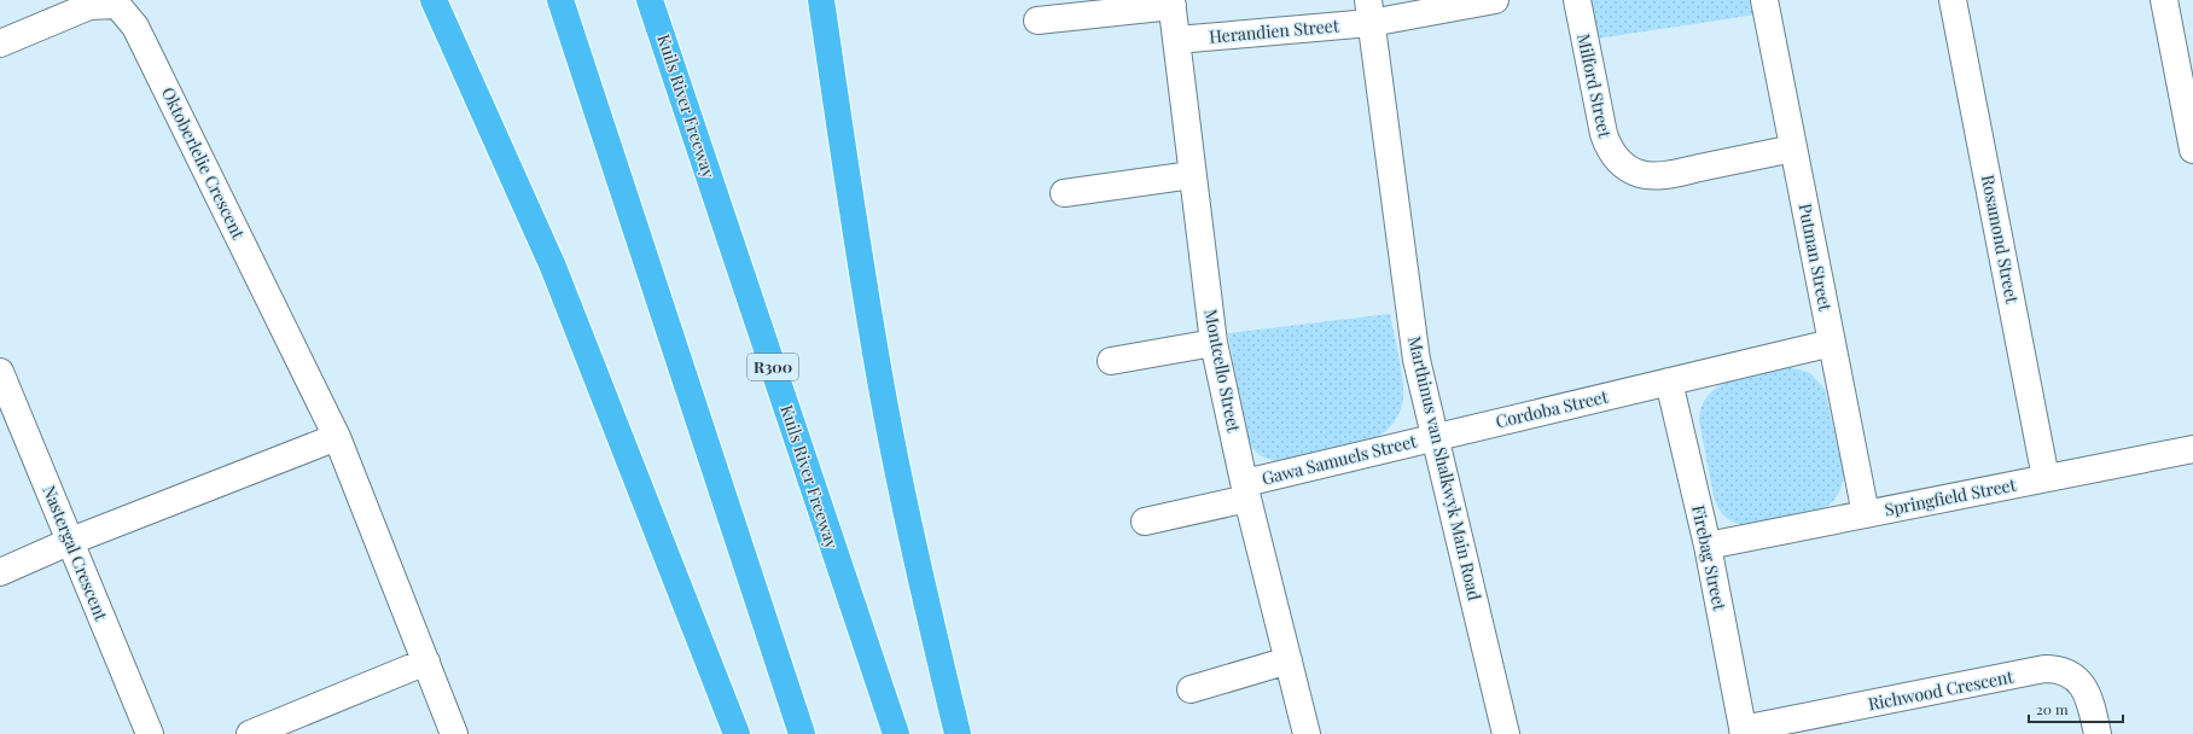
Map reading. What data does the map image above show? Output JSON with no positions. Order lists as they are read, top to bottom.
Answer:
{
  "streets": {
    "highway": ["Kuils River Freeway", "R300"],
    "street": [
      "Herandien Street",
      "Milford Street",
      "Oktoberlelie Crescent",
      "Rosamond Street",
      "Putman Street",
      "Montcello Street",
      "Cordoba Street",
      "Gawa Samuels Street",
      "Marthinus van Shalkwyk Main Road",
      "Springfield Street",
      "Nastergal Crescent",
      "Firebag Street",
      "Richwood Crescent"
    ]
  },
  "crossings": [
    ["Herandien Street", "Montcello Street"],
    ["Herandien Street", "Marthinus van Shalkwyk Main Road"],
    ["Milford Street", "Putman Street"],
    ["Rosamond Street", "Springfield Street"],
    ["Putman Street", "Cordoba Street"],
    ["Putman Street", "Springfield Street"],
    ["Montcello Street", "Gawa Samuels Street"],
    ["Cordoba Street", "Gawa Samuels Street"],
    ["Cordoba Street", "Marthinus van Shalkwyk Main Road"],
    ["Cordoba Street", "Firebag Street"],
    ["Gawa Samuels Street", "Marthinus van Shalkwyk Main Road"],
    ["Springfield Street", "Firebag Street"],
    ["Firebag Street", "Richwood Crescent"]
  ],
  "scale_bar": "20 m"
}
